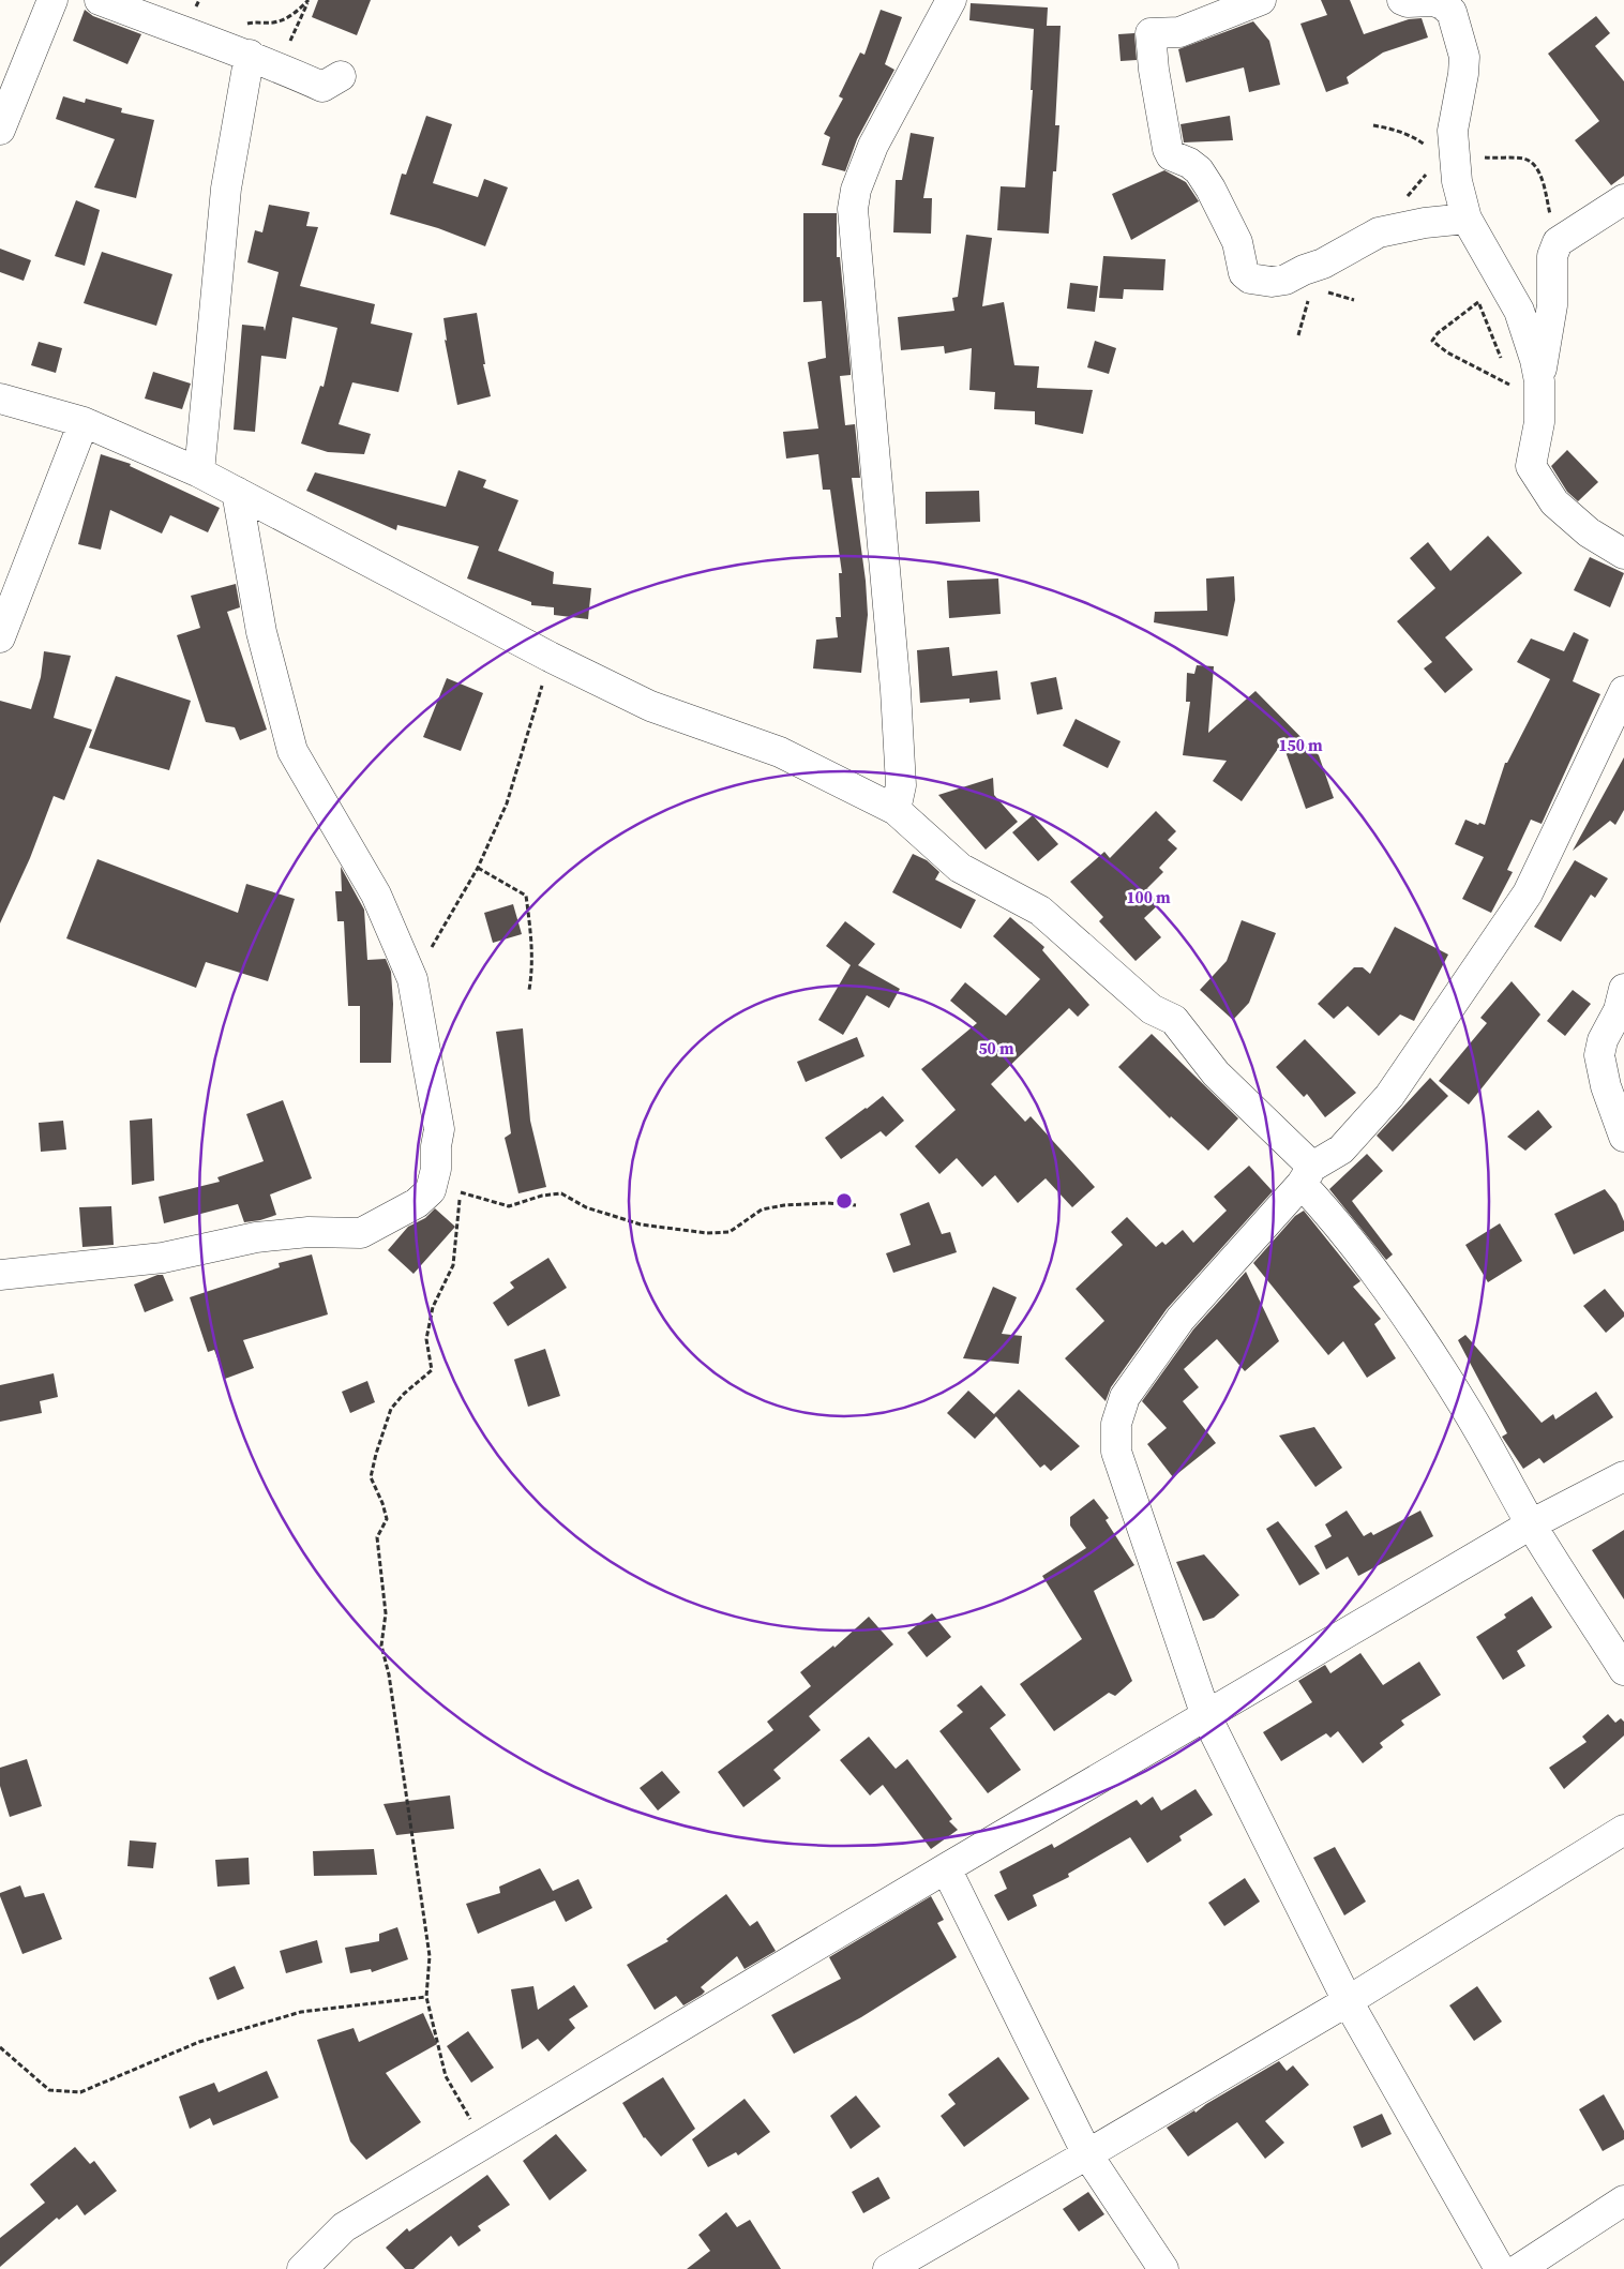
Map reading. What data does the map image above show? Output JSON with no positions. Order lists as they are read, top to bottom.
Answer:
{
  "rings": ["150 m", "100 m", "50 m"]
}
